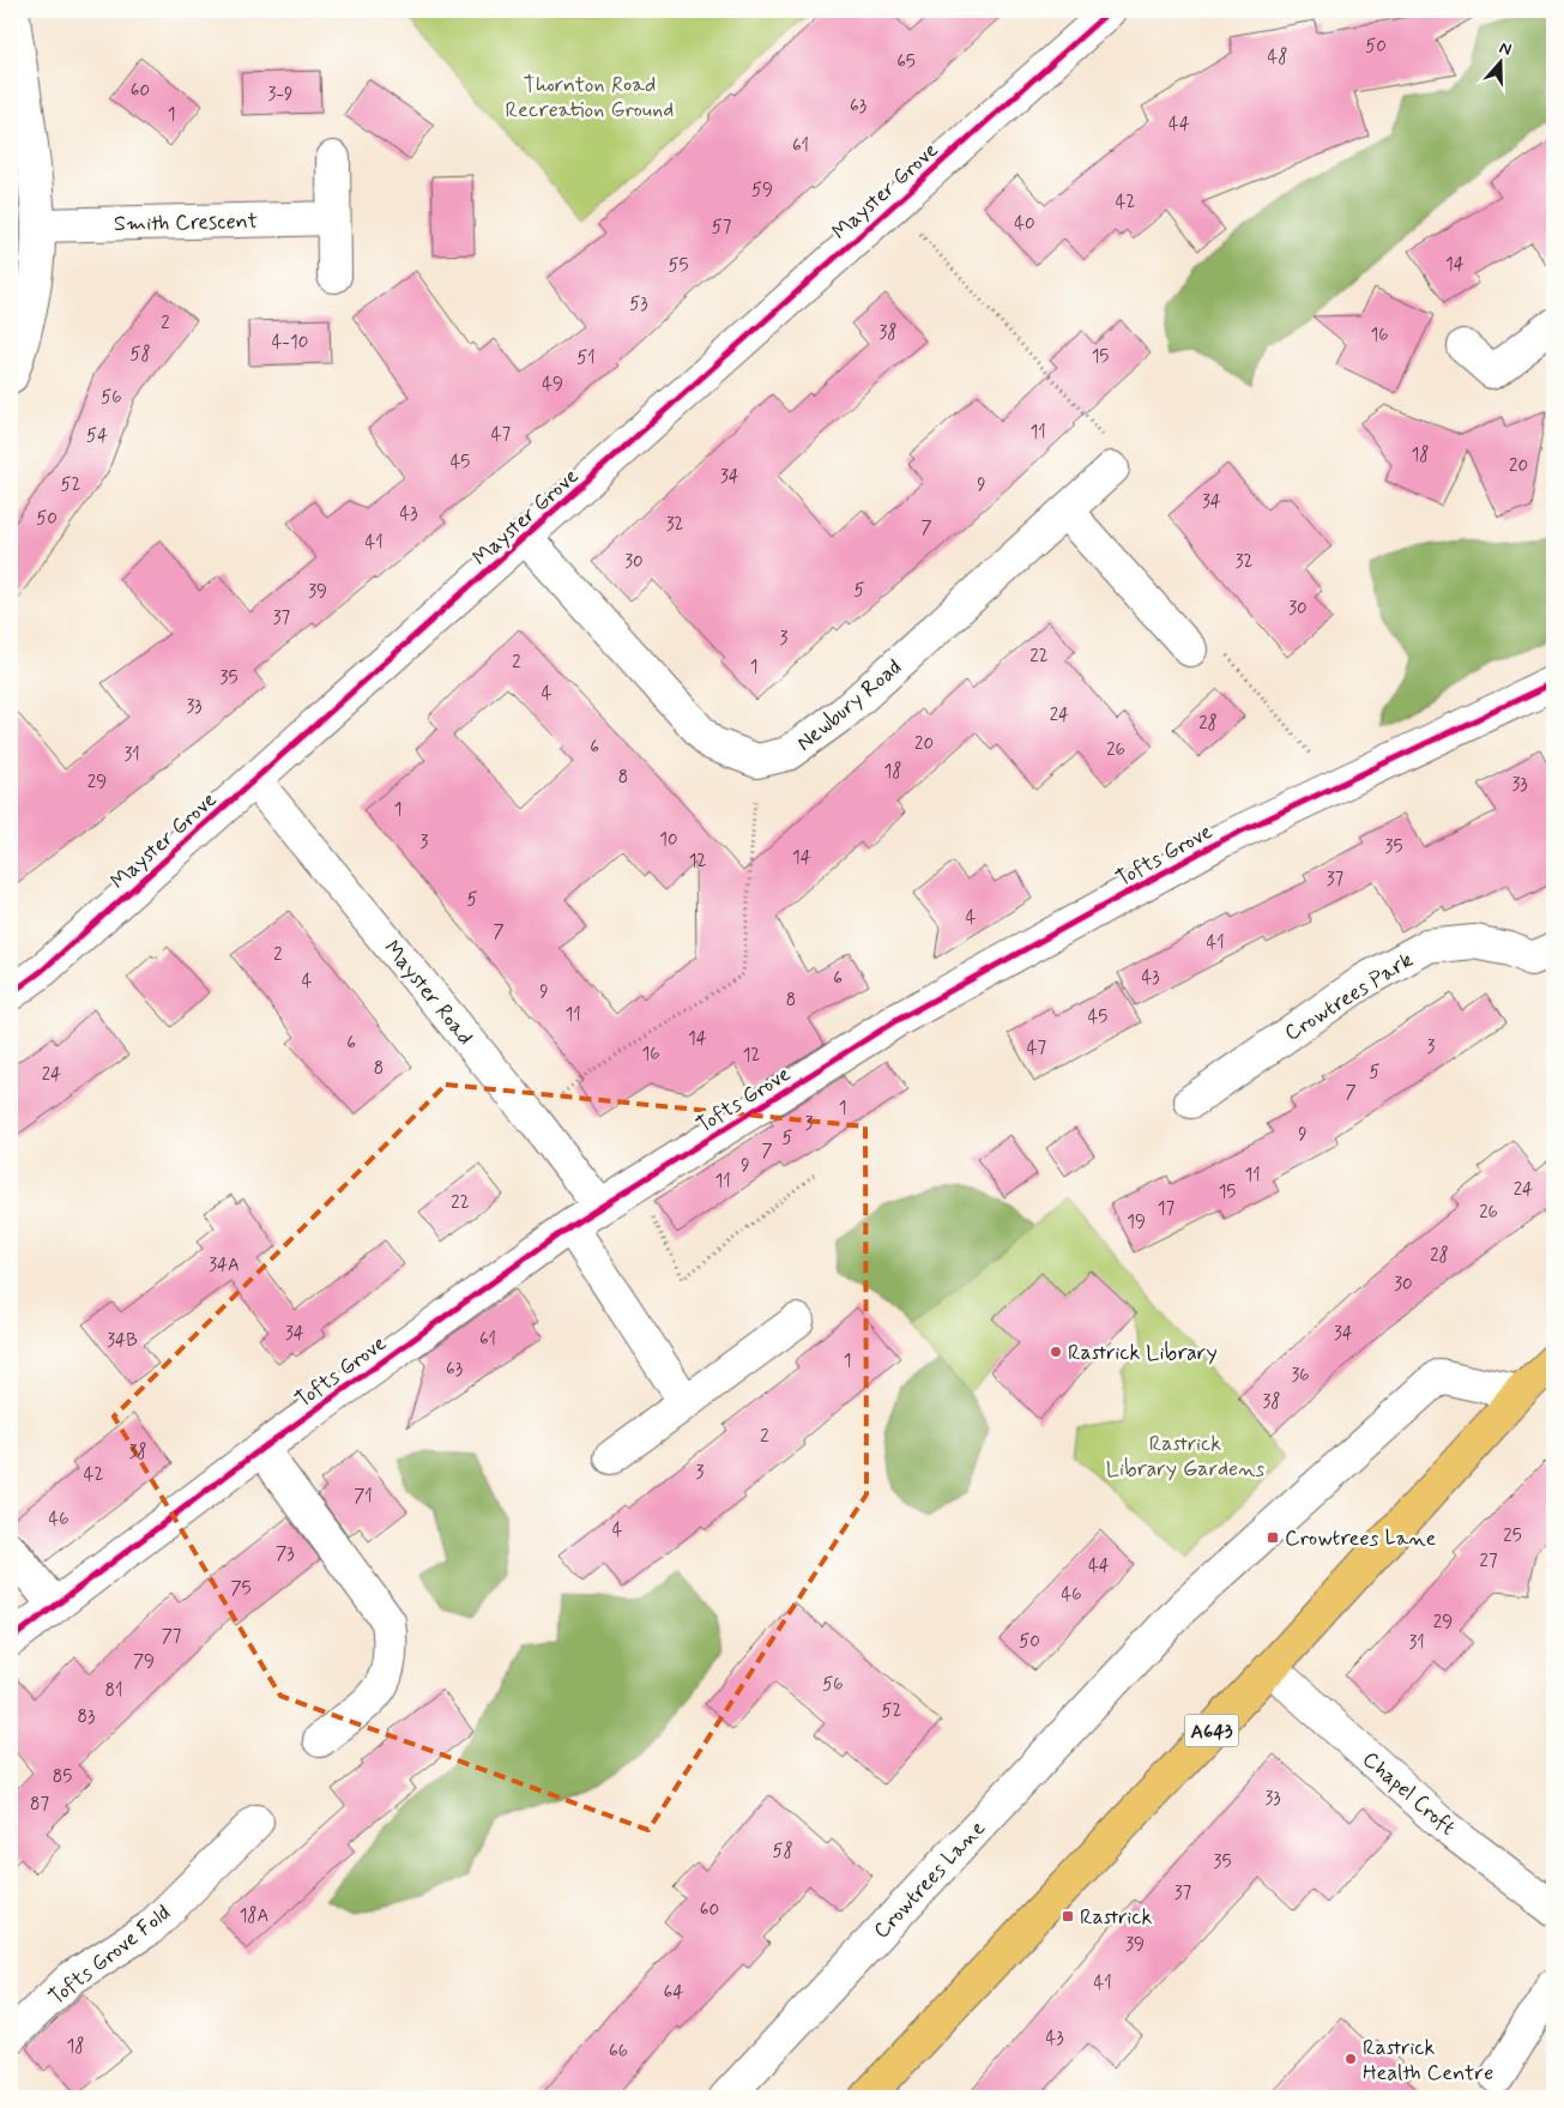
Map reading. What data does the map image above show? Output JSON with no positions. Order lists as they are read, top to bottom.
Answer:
{
  "streets": {
    "main road": ["A643"],
    "street": [
      "Mayster Grove",
      "Smith Crescent",
      "Newbury Road",
      "Tofts Grove",
      "Mayster Road",
      "Crowtrees Park",
      "Chapel Croft",
      "Crowtrees Lane",
      "Tofts Grove Fold"
    ]
  },
  "crossings": [
    ["Mayster Grove", "Mayster Road"],
    ["Tofts Grove", "Mayster Road"],
    ["A643", "Chapel Croft"],
    ["A643", "Crowtrees Lane"]
  ],
  "parks": ["Thornton Road Recreation Ground", "Rastrick Library Gardens"],
  "places": {
    "other": ["Rastrick Library", "Rastrick Health Centre"],
    "transit": ["Crowtrees Lane", "Rastrick"]
  },
  "house_numbers": [
    "50",
    "48",
    "65",
    "60",
    "3-9",
    "63",
    "1",
    "44",
    "61",
    "59",
    "42",
    "40",
    "57",
    "14",
    "55",
    "53",
    "2",
    "38",
    "16",
    "4-10",
    "58",
    "15",
    "51",
    "49",
    "56",
    "11",
    "47",
    "54",
    "18",
    "45",
    "20",
    "34",
    "52",
    "9",
    "34",
    "43",
    "50",
    "32",
    "7",
    "41",
    "30",
    "32",
    "5",
    "39",
    "30",
    "37",
    "3",
    "22",
    "2",
    "1",
    "35",
    "4",
    "33",
    "24",
    "28",
    "20",
    "6",
    "26",
    "31",
    "18",
    "8",
    "29",
    "33",
    "1",
    "10",
    "3",
    "35",
    "14",
    "12",
    "37",
    "5",
    "4",
    "7",
    "41",
    "2",
    "43",
    "6",
    "4",
    "9",
    "8",
    "11",
    "45",
    "14",
    "6",
    "3",
    "47",
    "16",
    "12",
    "8",
    "5",
    "24",
    "7",
    "1",
    "3",
    "9",
    "5",
    "7",
    "9",
    "11",
    "11",
    "24",
    "15",
    "22",
    "17",
    "26",
    "19",
    "28",
    "34A",
    "30",
    "34",
    "34",
    "61",
    "34B",
    "1",
    "63",
    "36",
    "38",
    "2",
    "38",
    "3",
    "42",
    "71",
    "46",
    "4",
    "25",
    "73",
    "27",
    "44",
    "75",
    "46",
    "29",
    "77",
    "50",
    "31",
    "79",
    "56",
    "81",
    "52",
    "83",
    "85",
    "33",
    "87",
    "58",
    "35",
    "37",
    "60",
    "18A",
    "39",
    "41",
    "64",
    "43",
    "18",
    "66"
  ],
  "north": "top"
}
